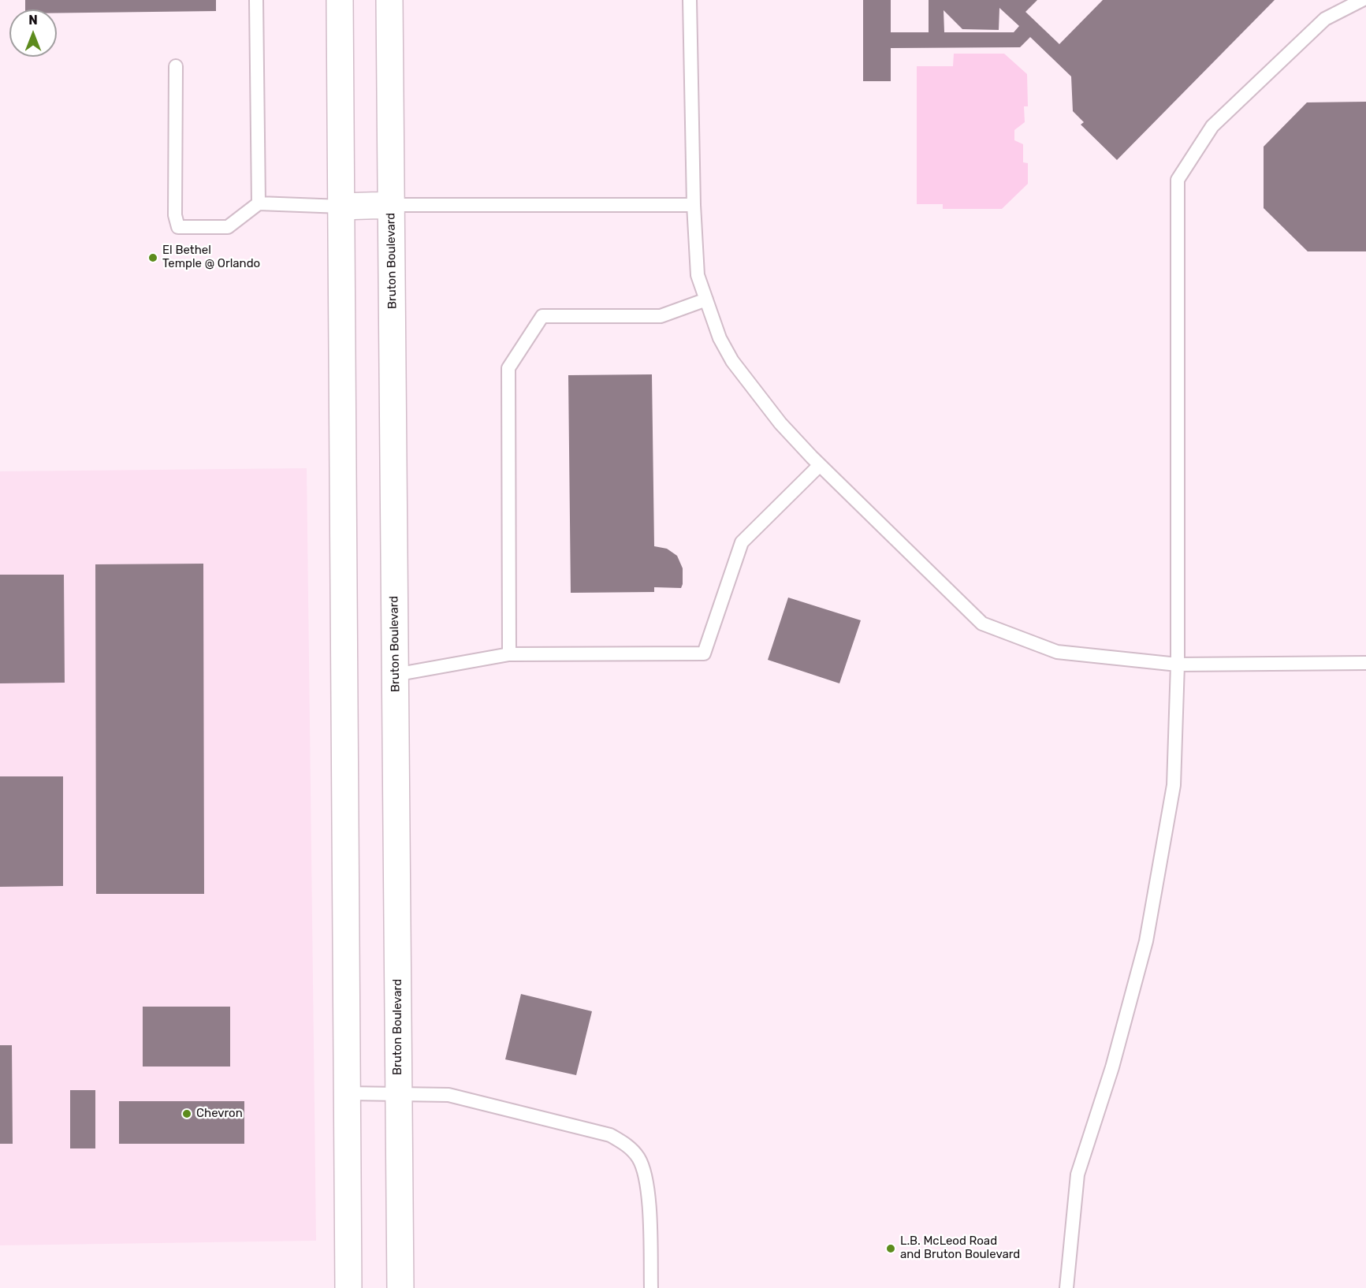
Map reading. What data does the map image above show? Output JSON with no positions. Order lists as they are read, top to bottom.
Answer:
{
  "streets": {
    "street": ["Bruton Boulevard"]
  },
  "places": ["El Bethel Temple @ Orlando", "Chevron", "L.B. McLeod Road and Bruton Boulevard"],
  "north": "top"
}
